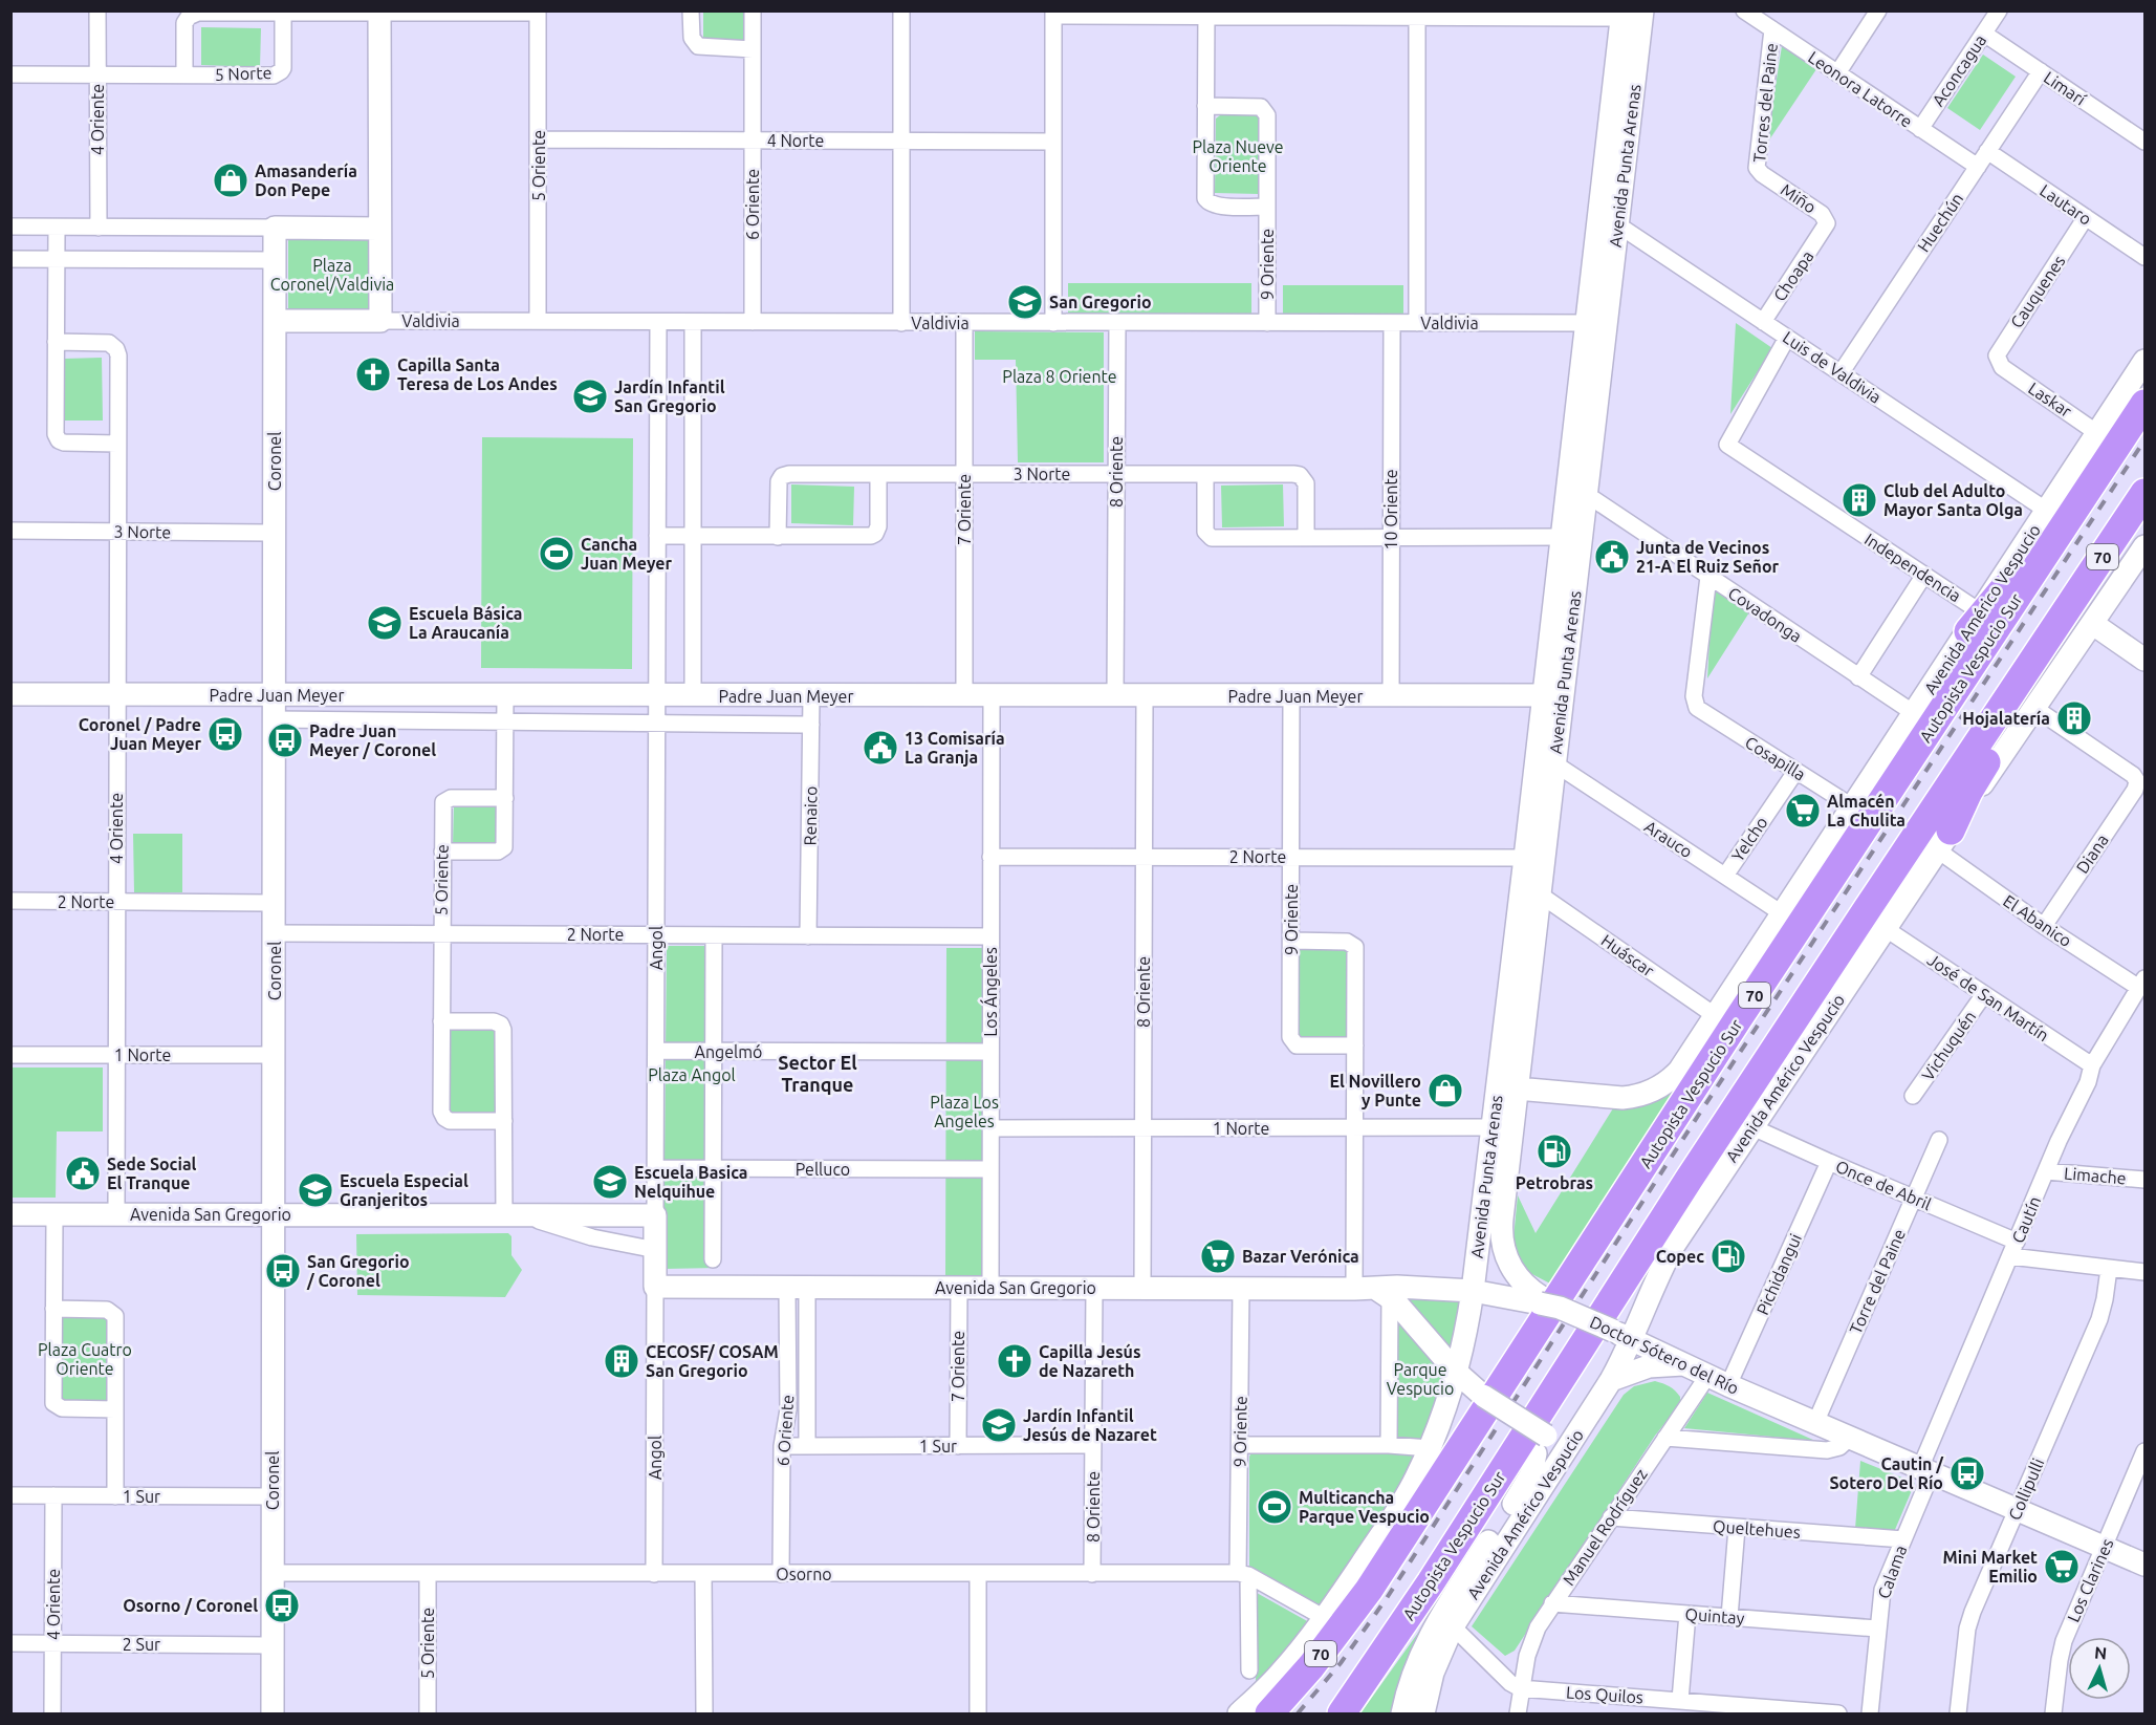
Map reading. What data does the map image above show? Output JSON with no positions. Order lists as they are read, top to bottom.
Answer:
{
  "streets": {
    "highway": ["70", "Autopista Vespucio Sur"],
    "main road": [
      "Avenida Punta Arenas",
      "Valdivia",
      "Coronel",
      "Avenida Américo Vespucio",
      "Padre Juan Meyer",
      "Angol",
      "Avenida San Gregorio",
      "Doctor Sótero del Río"
    ],
    "street": [
      "Aconcagua",
      "5 Norte",
      "Limarí",
      "Leonora Latorre",
      "Torres del Paine",
      "4 Oriente",
      "4 Norte",
      "5 Oriente",
      "Miño",
      "6 Oriente",
      "Lautaro",
      "Huechún",
      "9 Oriente",
      "Choapa",
      "Cauquenes",
      "Luis de Valdivia",
      "Laskar",
      "8 Oriente",
      "3 Norte",
      "7 Oriente",
      "10 Oriente",
      "Independencia",
      "Covadonga",
      "Cosapilla",
      "Renaico",
      "Arauco",
      "Yelcho",
      "Diana",
      "2 Norte",
      "El Abanico",
      "Huáscar",
      "Los Ángeles",
      "José de San Martín",
      "Vichuquén",
      "Angelmó",
      "1 Norte",
      "Pelluco",
      "Limache",
      "Once de Abril",
      "Cautín",
      "Pichidangui",
      "Torre del Paine",
      "1 Sur",
      "Collipulli",
      "Manuel Rodríguez",
      "Queltehues",
      "Calama",
      "Osorno",
      "Los Clarines",
      "Quintay",
      "2 Sur",
      "Los Quilos"
    ]
  },
  "crossings": [
    ["Aconcagua", "Limarí"],
    ["Aconcagua", "Leonora Latorre"],
    ["5 Norte", "4 Oriente"],
    ["Limarí", "Huechún"],
    ["Leonora Latorre", "Torres del Paine"],
    ["Leonora Latorre", "Huechún"],
    ["Torres del Paine", "Miño"],
    ["4 Oriente", "3 Norte"],
    ["4 Oriente", "Padre Juan Meyer"],
    ["4 Oriente", "2 Norte"],
    ["4 Oriente", "1 Norte"],
    ["4 Oriente", "Avenida San Gregorio"],
    ["4 Oriente", "1 Sur"],
    ["4 Oriente", "2 Sur"],
    ["4 Norte", "5 Oriente"],
    ["4 Norte", "6 Oriente"],
    ["5 Oriente", "Valdivia"],
    ["5 Oriente", "2 Norte"],
    ["5 Oriente", "Osorno"],
    ["Avenida Punta Arenas", "Valdivia"],
    ["Avenida Punta Arenas", "Luis de Valdivia"],
    ["Avenida Punta Arenas", "Avenida Américo Vespucio"],
    ["Avenida Punta Arenas", "Covadonga"],
    ["Avenida Punta Arenas", "Padre Juan Meyer"],
    ["Avenida Punta Arenas", "Arauco"],
    ["Avenida Punta Arenas", "2 Norte"],
    ["Avenida Punta Arenas", "Huáscar"],
    ["Avenida Punta Arenas", "1 Norte"],
    ["Avenida Punta Arenas", "Avenida San Gregorio"],
    ["Avenida Punta Arenas", "Doctor Sótero del Río"],
    ["Miño", "Choapa"],
    ["6 Oriente", "Valdivia"],
    ["6 Oriente", "Avenida San Gregorio"],
    ["6 Oriente", "1 Sur"],
    ["6 Oriente", "Osorno"],
    ["Lautaro", "Huechún"],
    ["Lautaro", "Cauquenes"],
    ["Huechún", "Luis de Valdivia"],
    ["9 Oriente", "Valdivia"],
    ["9 Oriente", "Padre Juan Meyer"],
    ["9 Oriente", "2 Norte"],
    ["9 Oriente", "Avenida San Gregorio"],
    ["9 Oriente", "Osorno"],
    ["Choapa", "Luis de Valdivia"],
    ["Cauquenes", "Laskar"],
    ["Valdivia", "Coronel"],
    ["Valdivia", "8 Oriente"],
    ["Valdivia", "7 Oriente"],
    ["Valdivia", "10 Oriente"],
    ["Valdivia", "Angol"],
    ["Luis de Valdivia", "Independencia"],
    ["Luis de Valdivia", "Avenida Américo Vespucio"],
    ["Laskar", "Avenida Américo Vespucio"],
    ["Coronel", "3 Norte"],
    ["Coronel", "Padre Juan Meyer"],
    ["Coronel", "2 Norte"],
    ["Coronel", "1 Norte"],
    ["Coronel", "Avenida San Gregorio"],
    ["Coronel", "1 Sur"],
    ["Coronel", "Osorno"],
    ["Coronel", "2 Sur"],
    ["8 Oriente", "3 Norte"],
    ["8 Oriente", "Padre Juan Meyer"],
    ["8 Oriente", "2 Norte"],
    ["8 Oriente", "1 Norte"],
    ["8 Oriente", "Avenida San Gregorio"],
    ["8 Oriente", "1 Sur"],
    ["8 Oriente", "Osorno"],
    ["3 Norte", "7 Oriente"],
    ["7 Oriente", "Padre Juan Meyer"],
    ["7 Oriente", "Avenida San Gregorio"],
    ["7 Oriente", "1 Sur"],
    ["10 Oriente", "Padre Juan Meyer"],
    ["Independencia", "Avenida Américo Vespucio"],
    ["Avenida Américo Vespucio", "Covadonga"],
    ["Avenida Américo Vespucio", "Cosapilla"],
    ["Avenida Américo Vespucio", "Arauco"],
    ["Avenida Américo Vespucio", "Diana"],
    ["Avenida Américo Vespucio", "El Abanico"],
    ["Avenida Américo Vespucio", "Huáscar"],
    ["Avenida Américo Vespucio", "José de San Martín"],
    ["Avenida Américo Vespucio", "Once de Abril"],
    ["Avenida Américo Vespucio", "Doctor Sótero del Río"],
    ["Covadonga", "Cosapilla"],
    ["Padre Juan Meyer", "Renaico"],
    ["Padre Juan Meyer", "Angol"],
    ["Padre Juan Meyer", "Los Ángeles"],
    ["Cosapilla", "Yelcho"],
    ["Renaico", "2 Norte"],
    ["Arauco", "Yelcho"],
    ["Diana", "El Abanico"],
    ["2 Norte", "Angol"],
    ["2 Norte", "Los Ángeles"],
    ["El Abanico", "Cautín"],
    ["Angol", "Angelmó"],
    ["Angol", "Pelluco"],
    ["Angol", "Avenida San Gregorio"],
    ["Angol", "Osorno"],
    ["Los Ángeles", "Angelmó"],
    ["Los Ángeles", "1 Norte"],
    ["Los Ángeles", "Pelluco"],
    ["Los Ángeles", "Avenida San Gregorio"],
    ["José de San Martín", "Vichuquén"],
    ["José de San Martín", "Cautín"],
    ["Limache", "Cautín"],
    ["Once de Abril", "Cautín"],
    ["Once de Abril", "Pichidangui"],
    ["Once de Abril", "Torre del Paine"],
    ["Once de Abril", "Collipulli"],
    ["Avenida San Gregorio", "Doctor Sótero del Río"],
    ["Cautín", "Doctor Sótero del Río"],
    ["Cautín", "Calama"],
    ["Pichidangui", "Doctor Sótero del Río"],
    ["Torre del Paine", "Doctor Sótero del Río"],
    ["Doctor Sótero del Río", "Collipulli"],
    ["Doctor Sótero del Río", "Manuel Rodríguez"],
    ["Doctor Sótero del Río", "Calama"],
    ["Doctor Sótero del Río", "Los Clarines"],
    ["Manuel Rodríguez", "Queltehues"],
    ["Manuel Rodríguez", "Quintay"],
    ["Manuel Rodríguez", "Los Quilos"],
    ["Queltehues", "Calama"],
    ["Calama", "Quintay"]
  ],
  "districts": ["Sector El Tranque"],
  "parks": [
    "Plaza Nueve Oriente",
    "Plaza Coronel/Valdivia",
    "Plaza 8 Oriente",
    "Plaza Angol",
    "Plaza Los Angeles",
    "Plaza Cuatro Oriente",
    "Parque Vespucio"
  ],
  "places": {
    "shop": ["Amasandería Don Pepe", "El Novillero y Punte"],
    "school or university": [
      "San Gregorio",
      "Jardín Infantil San Gregorio",
      "Escuela Básica La Araucanía",
      "Escuela Basica Nelquihue",
      "Escuela Especial Granjeritos",
      "Jardín Infantil Jesús de Nazaret"
    ],
    "church": ["Capilla Santa Teresa de Los Andes", "Capilla Jesús de Nazareth"],
    "building": ["Club del Adulto Mayor Santa Olga", "Hojalatería", "CECOSF/ COSAM San Gregorio"],
    "sports": ["Cancha Juan Meyer", "Multicancha Parque Vespucio"],
    "public building": ["Junta de Vecinos 21-A El Ruiz Señor", "13 Comisaría La Granja", "Sede Social El Tranque"],
    "bus stop": [
      "Coronel / Padre Juan Meyer",
      "Padre Juan Meyer / Coronel",
      "San Gregorio / Coronel",
      "Cautin / Sotero Del Río",
      "Osorno / Coronel"
    ],
    "supermarket": ["Almacén La Chulita", "Bazar Verónica", "Mini Market Emilio"],
    "fuel station": ["Petrobras", "Copec"]
  },
  "north": "top"
}
